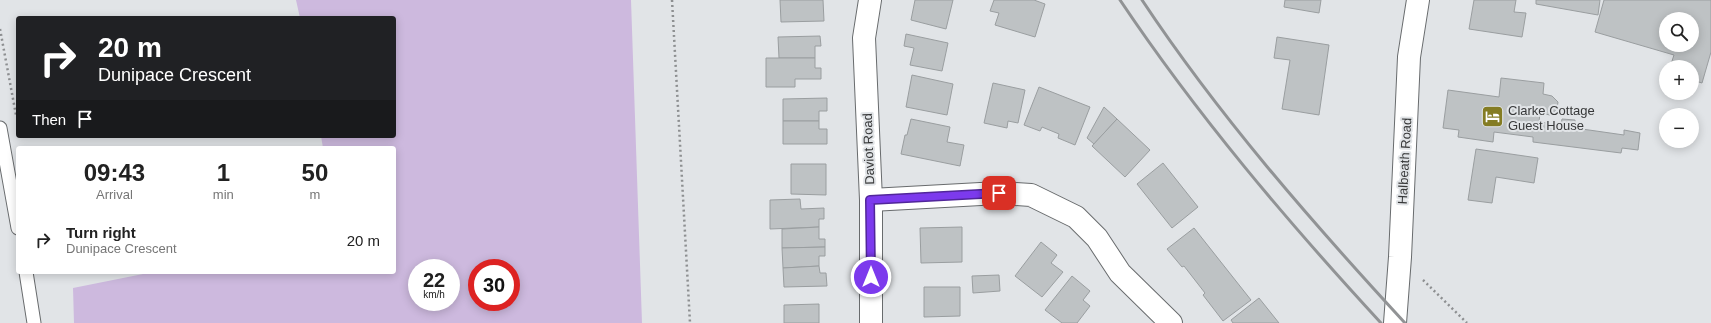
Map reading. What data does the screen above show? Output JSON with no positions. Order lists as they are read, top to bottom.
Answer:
{
  "streets": {
    "street": ["Daviot Road", "Halbeath Road"]
  },
  "places": {
    "hotel": ["Clarke Cottage Guest House"]
  },
  "page": {
    "map_buttons": ["+", "−"],
    "turn": ["20 m", "Dunipace Crescent"],
    "then": "Then",
    "eta": [
      "09:43",
      "Arrival",
      "1",
      "min",
      "50",
      "m"
    ],
    "list": [
      {
        "name": "Turn right",
        "note": "Dunipace Crescent",
        "value": "20 m"
      }
    ],
    "speed": "22 km/h",
    "limit": "30"
  }
}
